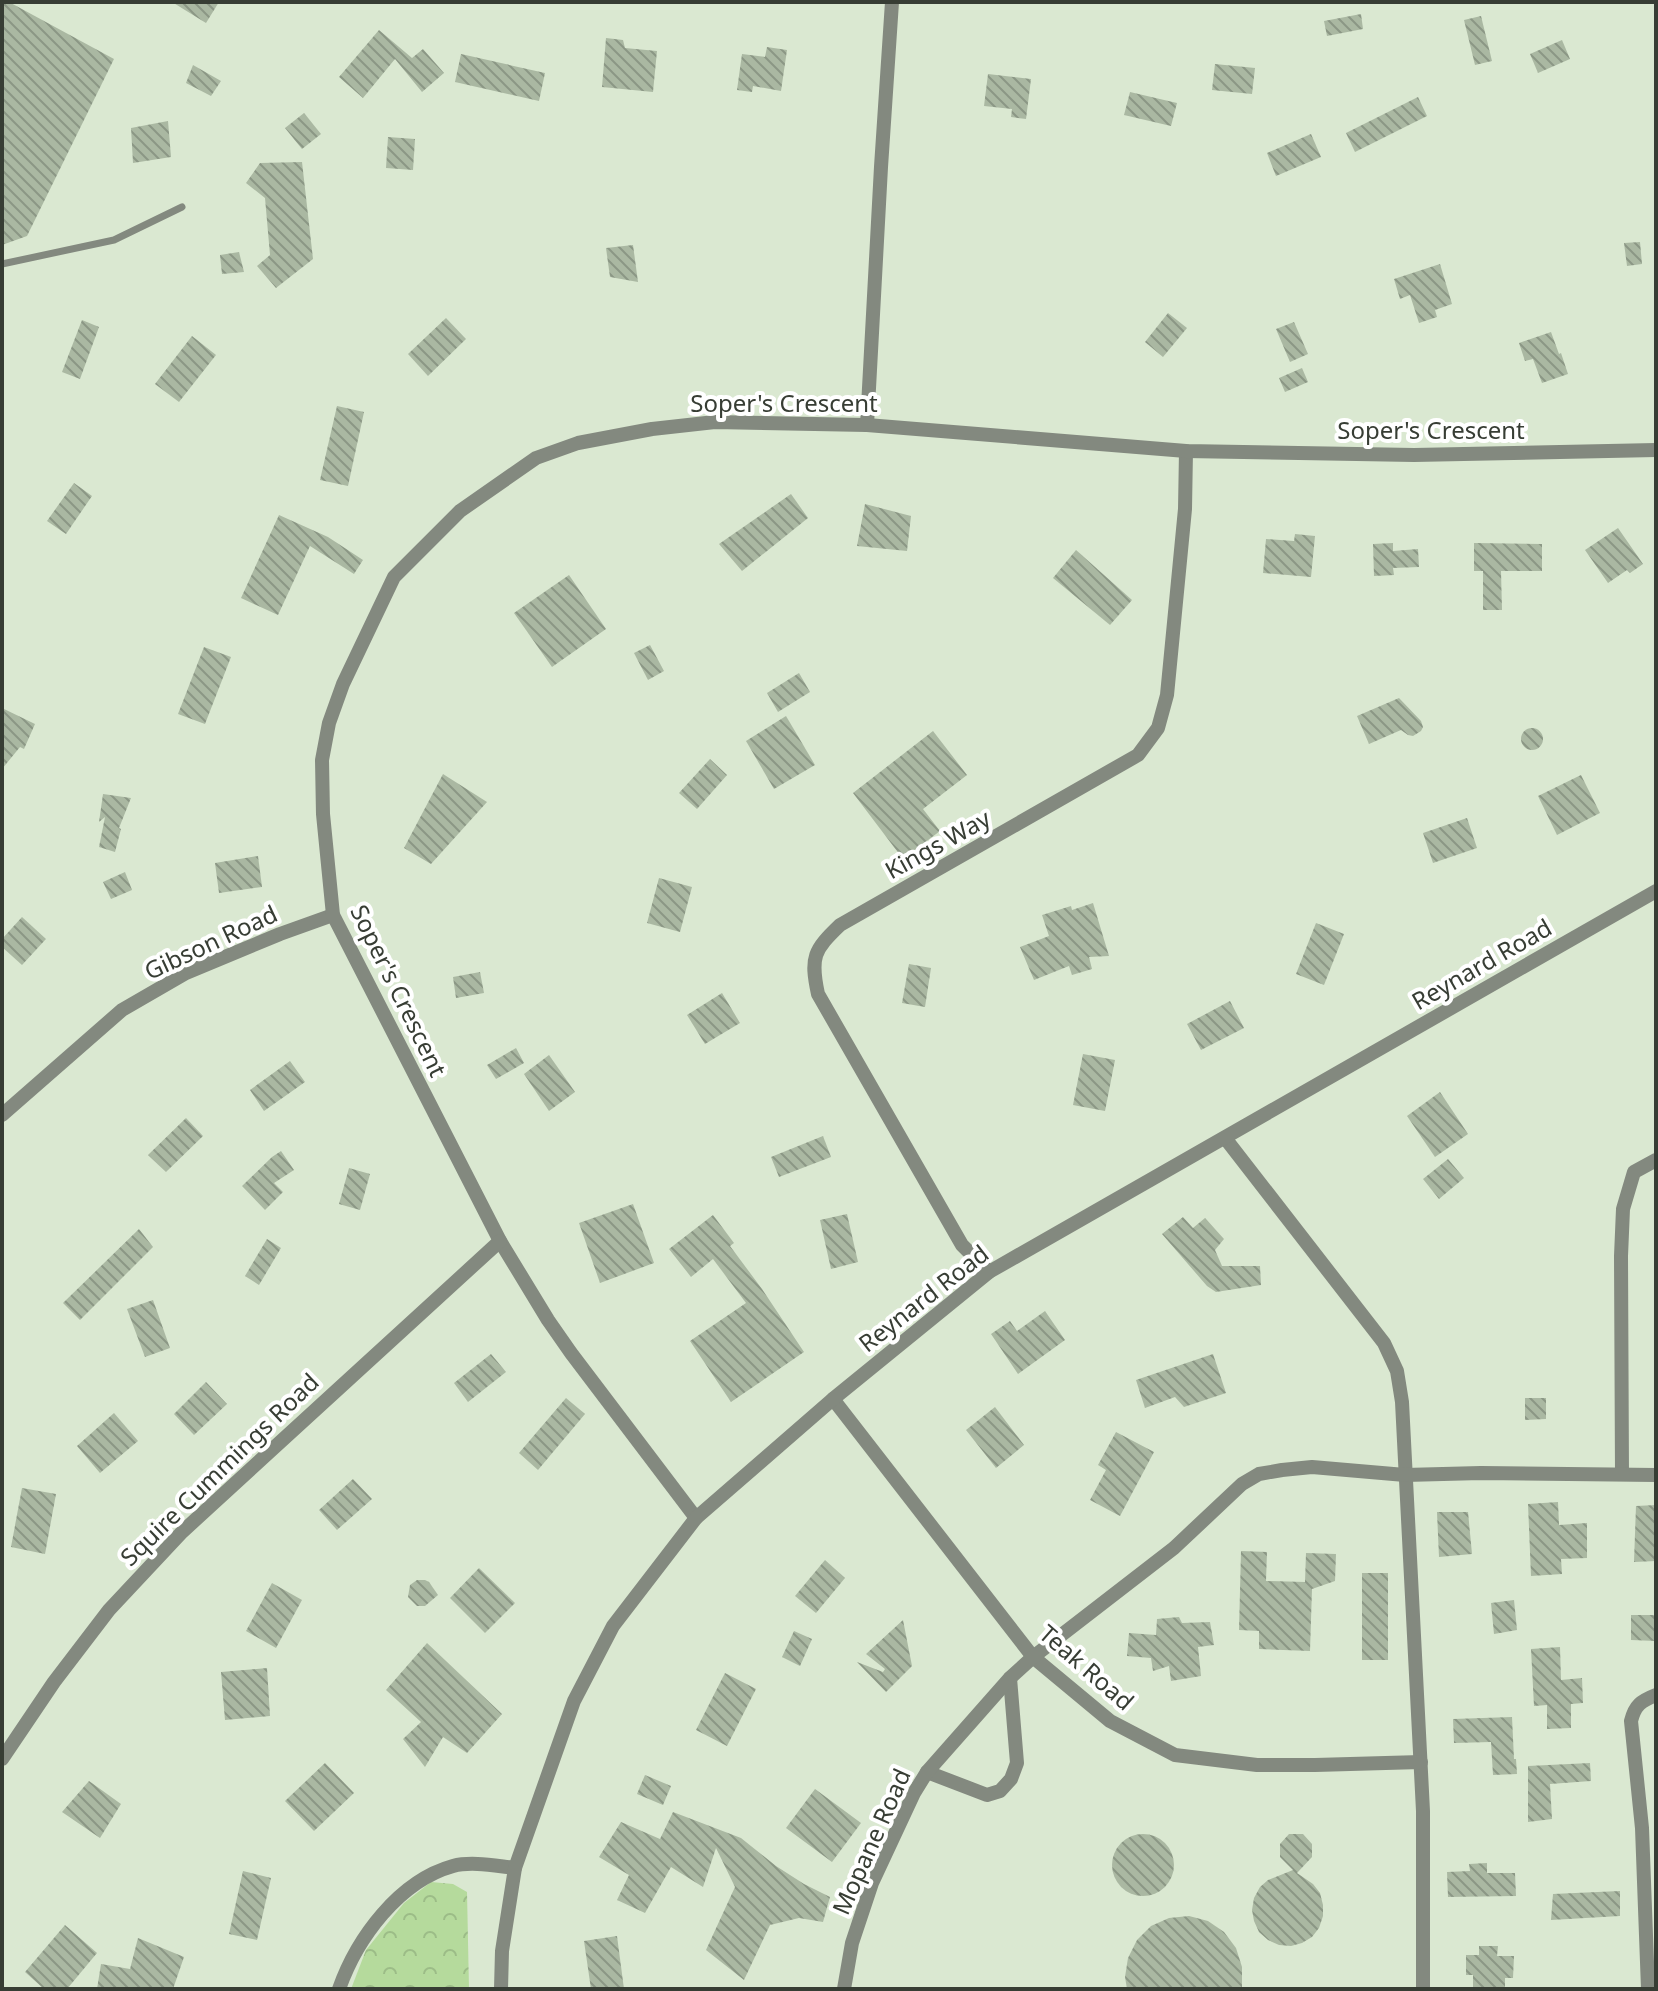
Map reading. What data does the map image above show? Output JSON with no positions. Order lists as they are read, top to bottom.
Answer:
{
  "streets": {
    "street": [
      "Soper's Crescent",
      "Kings Way",
      "Gibson Road",
      "Reynard Road",
      "Squire Cummings Road",
      "Teak Road",
      "Mopane Road"
    ]
  },
  "crossings": [
    ["Soper's Crescent", "Kings Way"],
    ["Soper's Crescent", "Gibson Road"],
    ["Soper's Crescent", "Reynard Road"],
    ["Soper's Crescent", "Squire Cummings Road"],
    ["Kings Way", "Reynard Road"],
    ["Reynard Road", "Teak Road"],
    ["Teak Road", "Mopane Road"]
  ]
}
